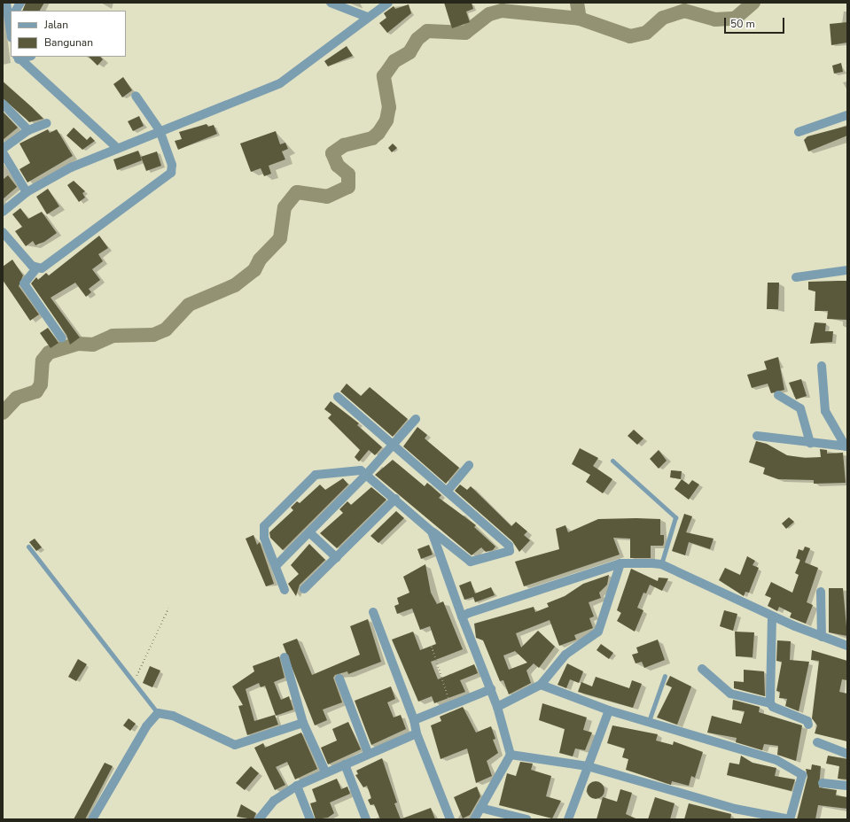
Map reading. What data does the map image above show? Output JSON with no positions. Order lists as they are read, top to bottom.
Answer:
{
  "legend": ["Jalan", "Bangunan"],
  "scale_bar": "50 m"
}
